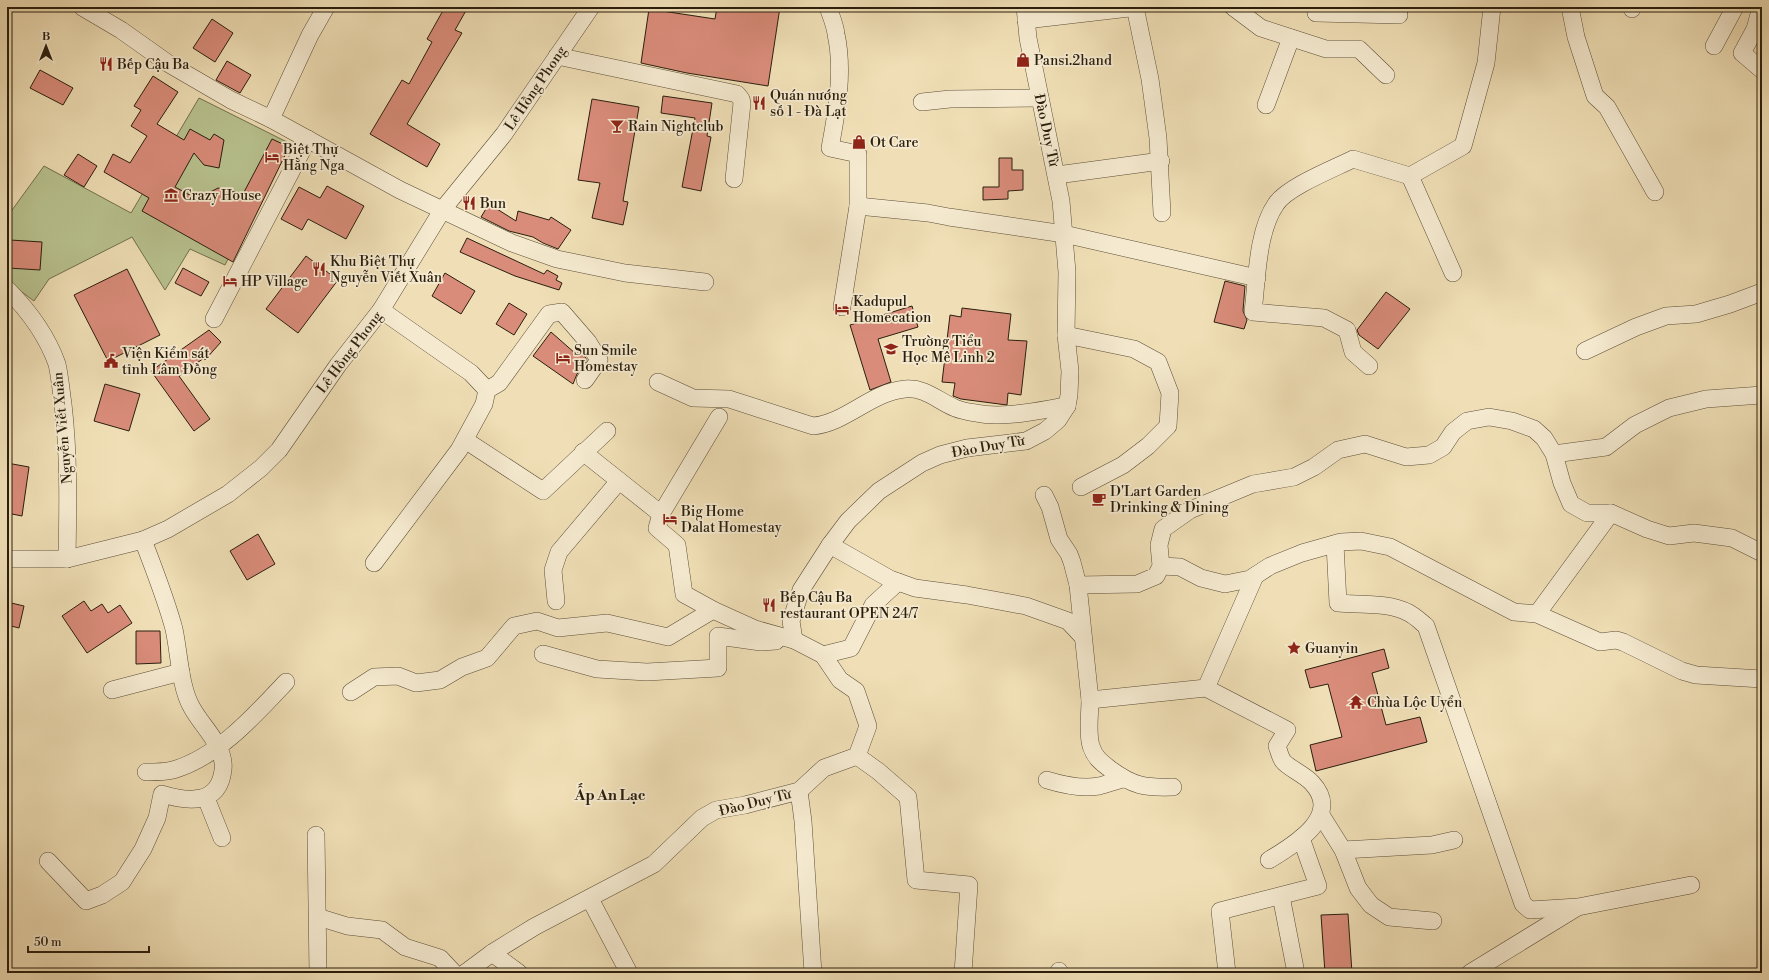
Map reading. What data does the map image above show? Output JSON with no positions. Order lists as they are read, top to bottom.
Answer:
{
  "streets": {
    "street": ["Lê Hồng Phong", "Đào Duy Từ", "Nguyễn Viết Xuân"]
  },
  "crossings": [
    ["Lê Hồng Phong", "Nguyễn Viết Xuân"]
  ],
  "districts": ["Ấp An Lạc"],
  "places": {
    "shop": ["Pansi.2hand", "Ot Care"],
    "restaurant": [
      "Bếp Cậu Ba",
      "Quán nướng số 1 - Đà Lạt",
      "Bun",
      "Khu Biệt Thự Nguyễn Viết Xuân",
      "Bếp Cậu Ba restaurant OPEN 24/7"
    ],
    "bar": ["Rain Nightclub"],
    "hotel": [
      "Biệt Thự Hằng Nga",
      "HP Village",
      "Kadupul Homecation",
      "Sun Smile Homestay",
      "Big Home Dalat Homestay"
    ],
    "museum": ["Crazy House"],
    "school or university": ["Trường Tiểu Học Mê Linh 2"],
    "public building": ["Viện Kiểm sát tỉnh Lâm Đồng"],
    "cafe": ["D'Lart Garden Drinking & Dining"],
    "place": ["Guanyin"],
    "temple": ["Chùa Lộc Uyển"]
  },
  "scale_bar": "50 m",
  "north": "top"
}
